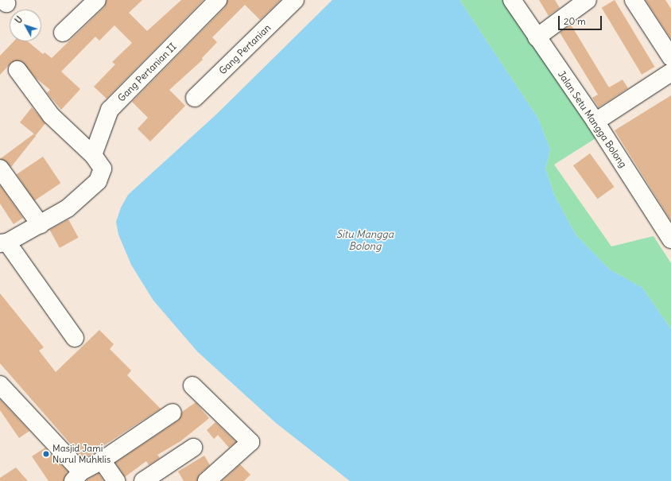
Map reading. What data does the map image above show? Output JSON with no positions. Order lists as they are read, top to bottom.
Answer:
{
  "streets": {
    "street": ["Gang Pertanian", "Gang Pertanian II", "Jalan Setu Mangga Bolong"]
  },
  "water": ["Situ Mangga Bolong"],
  "places": ["Masjid Jami Nurul Muhklis"],
  "scale_bar": "20 m",
  "north": "top left"
}
